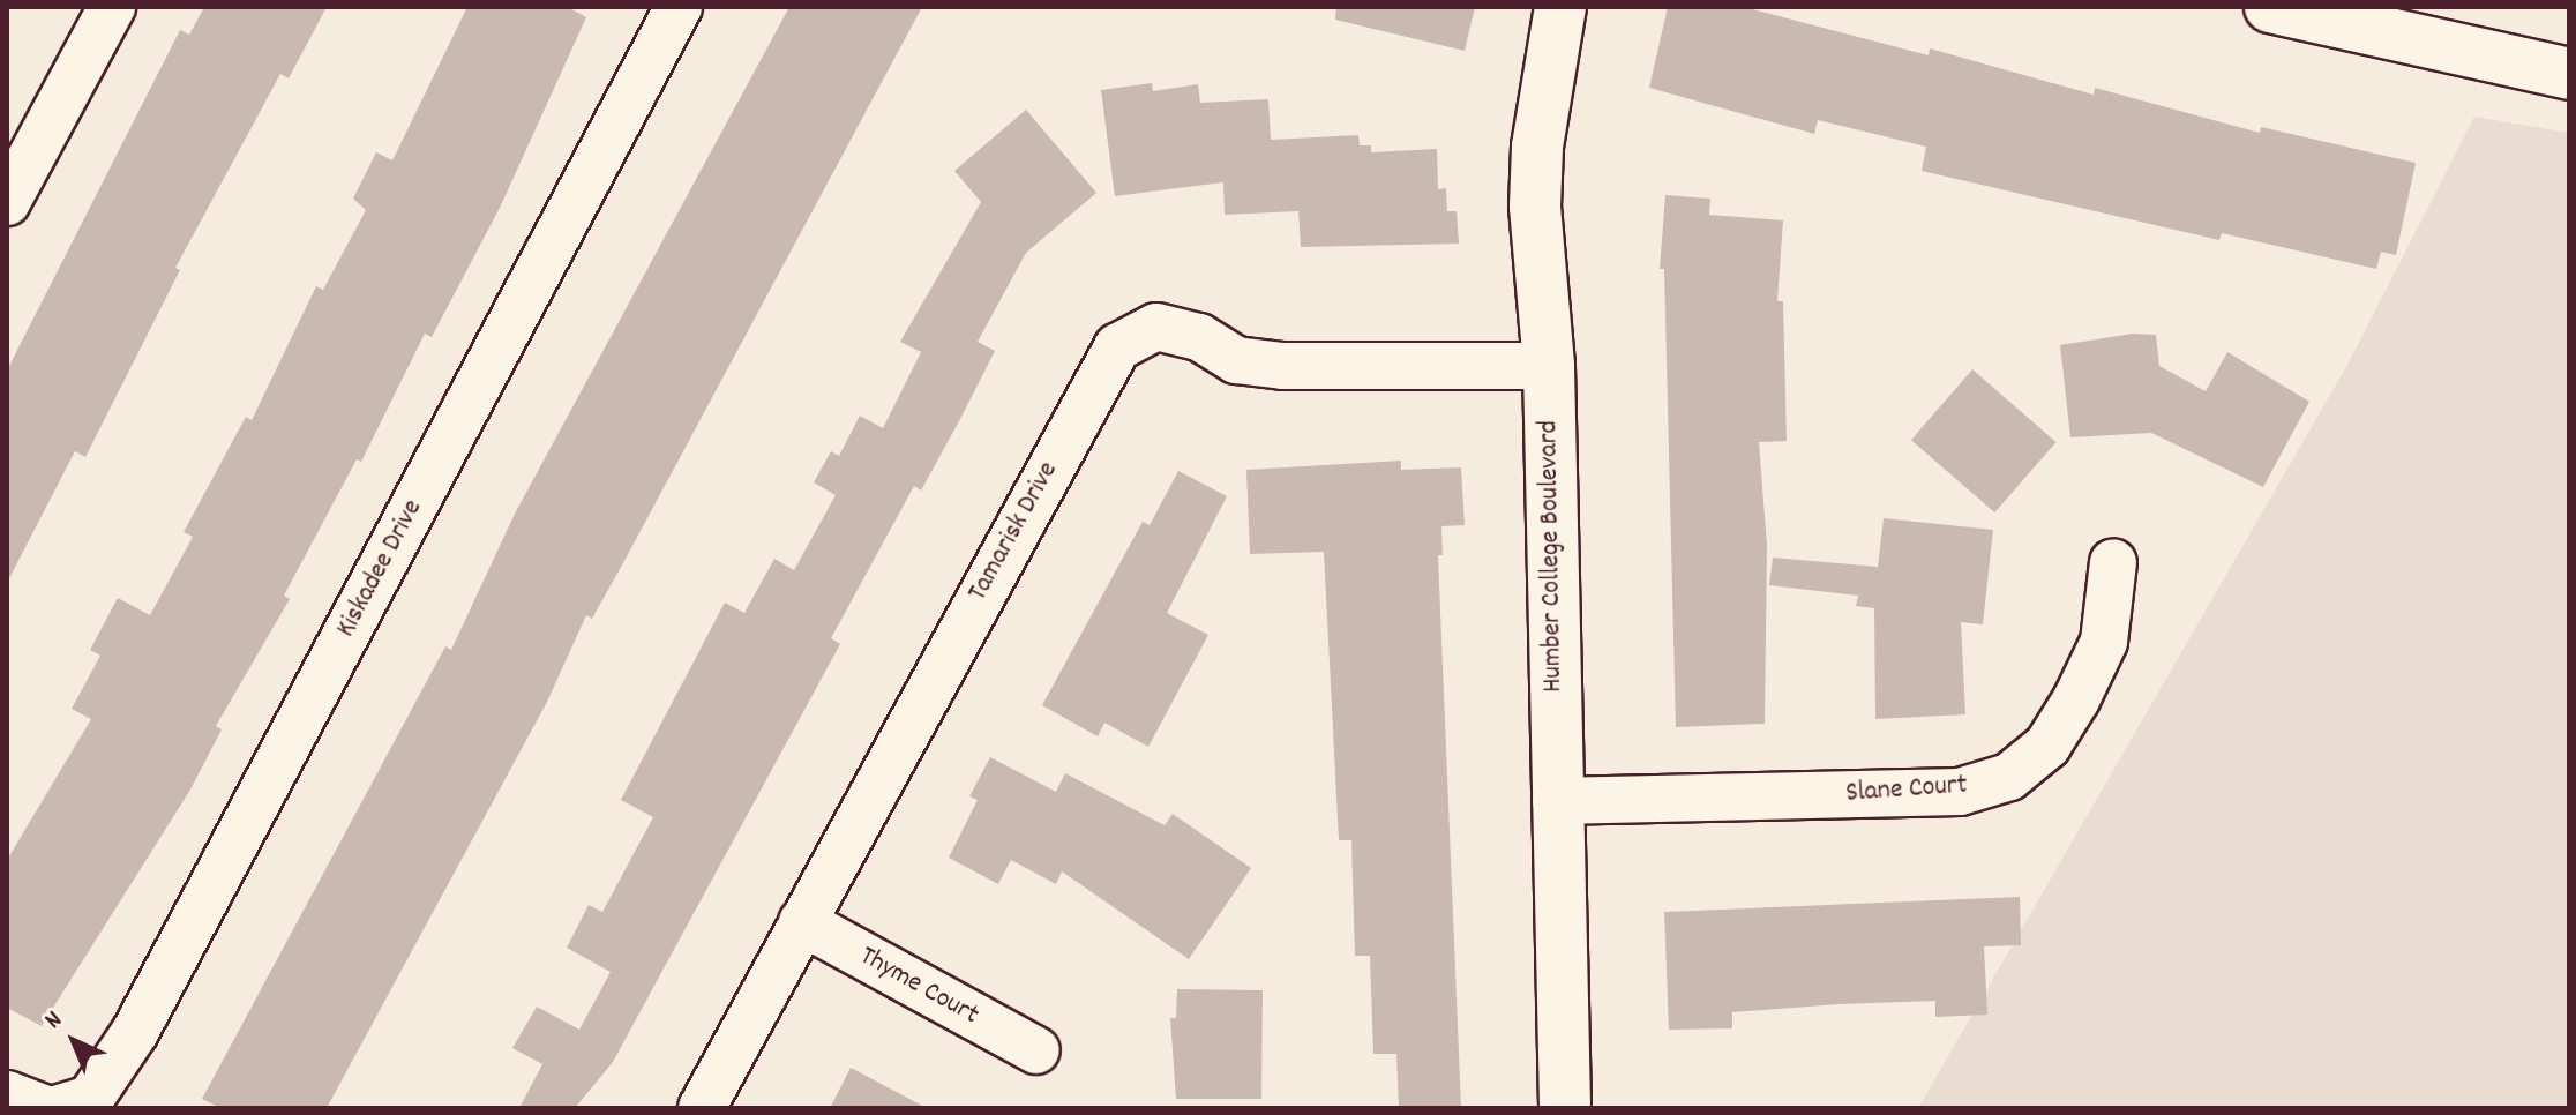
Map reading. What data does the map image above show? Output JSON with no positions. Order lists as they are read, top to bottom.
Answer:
{
  "streets": {
    "street": [
      "Tamarisk Drive",
      "Humber College Boulevard",
      "Kiskadee Drive",
      "Slane Court",
      "Thyme Court"
    ]
  },
  "crossings": [
    ["Tamarisk Drive", "Humber College Boulevard"],
    ["Tamarisk Drive", "Thyme Court"],
    ["Humber College Boulevard", "Slane Court"]
  ],
  "north": "top left"
}
